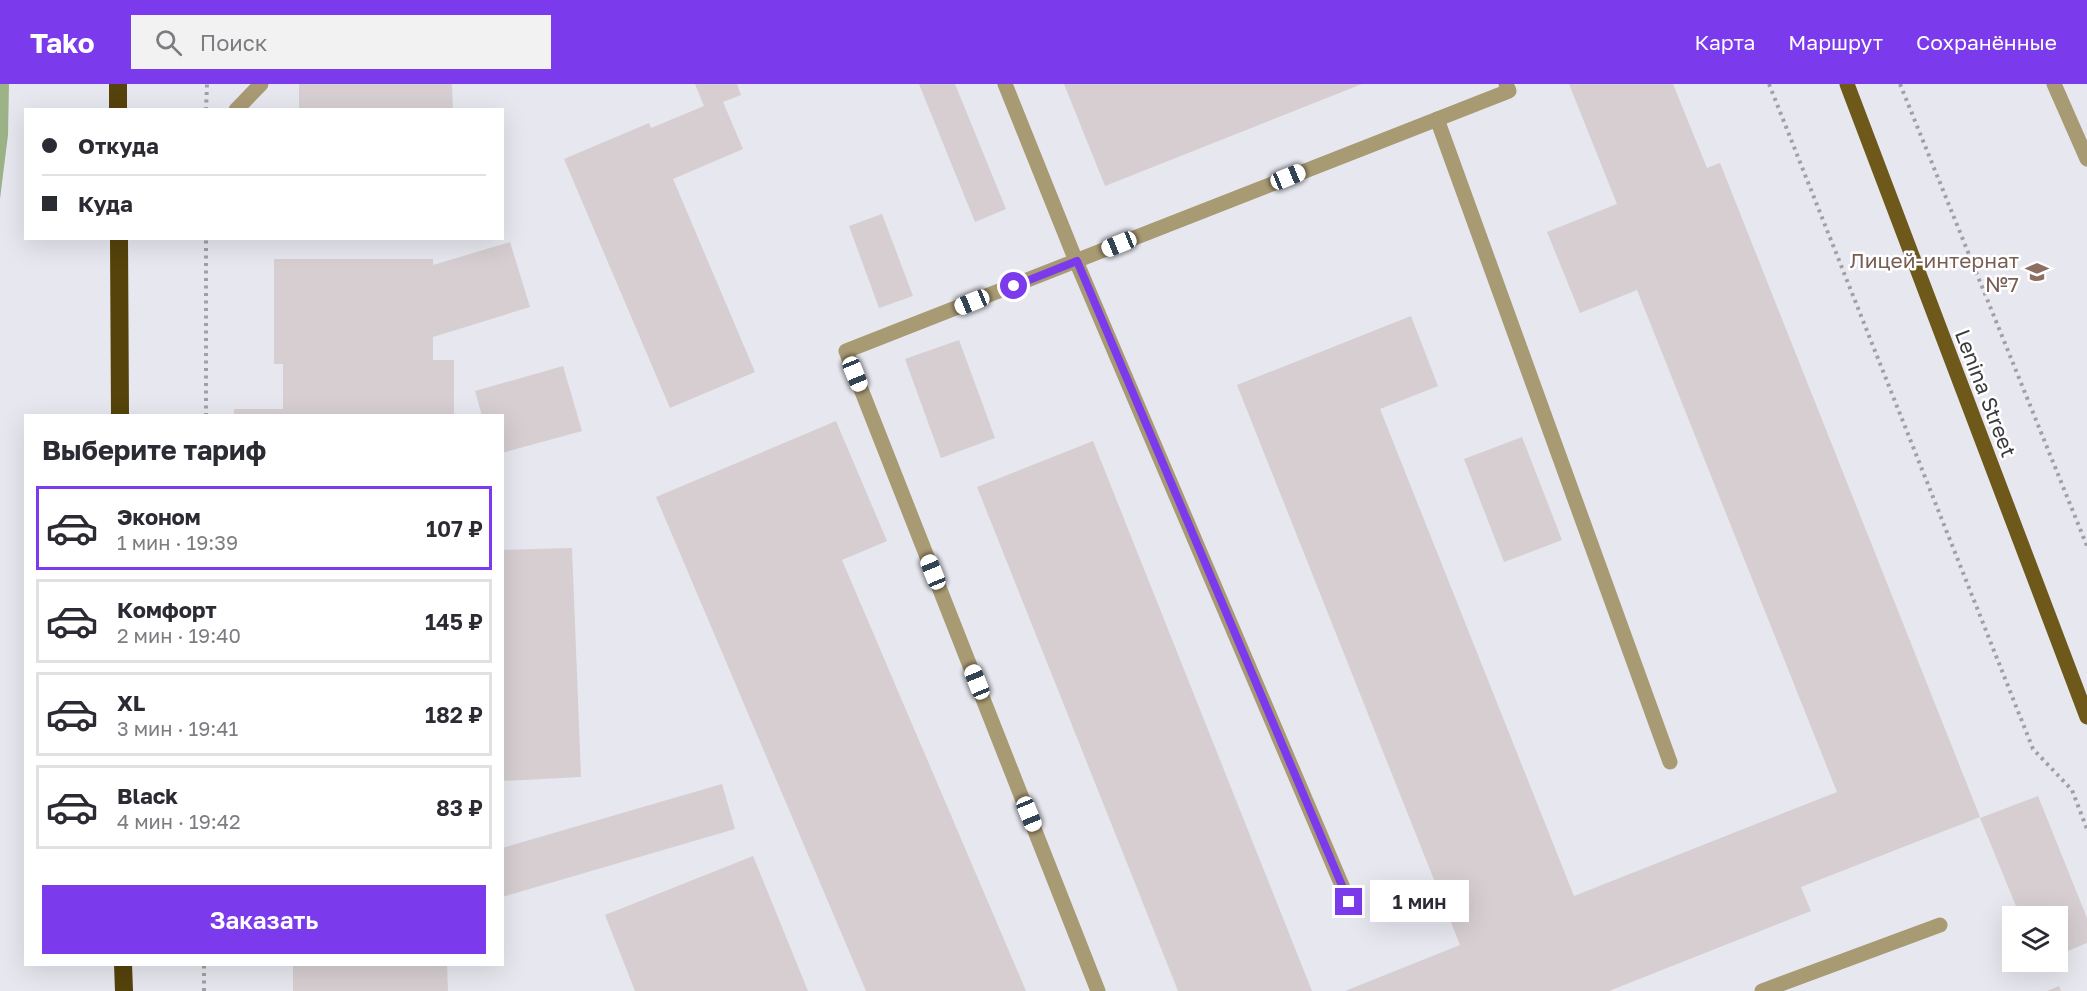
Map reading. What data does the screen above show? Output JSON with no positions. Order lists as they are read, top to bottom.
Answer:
{
  "streets": {
    "main road": ["Lenina Street"]
  },
  "places": {
    "school or university": ["Лицей-интернат №7"]
  },
  "page": {
    "header": "Tako",
    "search": "Поиск",
    "nav": ["Карта", "Маршрут", "Сохранённые"],
    "banner": ["Откуда", "Куда"],
    "heading": "Выберите тариф",
    "list": [
      {
        "name": "Эконом",
        "note": "1 мин · 19:39",
        "value": "107 ₽"
      },
      {
        "name": "Комфорт",
        "note": "2 мин · 19:40",
        "value": "145 ₽"
      },
      {
        "name": "XL",
        "note": "3 мин · 19:41",
        "value": "182 ₽"
      },
      {
        "name": "Black",
        "note": "4 мин · 19:42",
        "value": "83 ₽"
      }
    ],
    "buttons": "Заказать",
    "bubble": "1 мин"
  }
}
